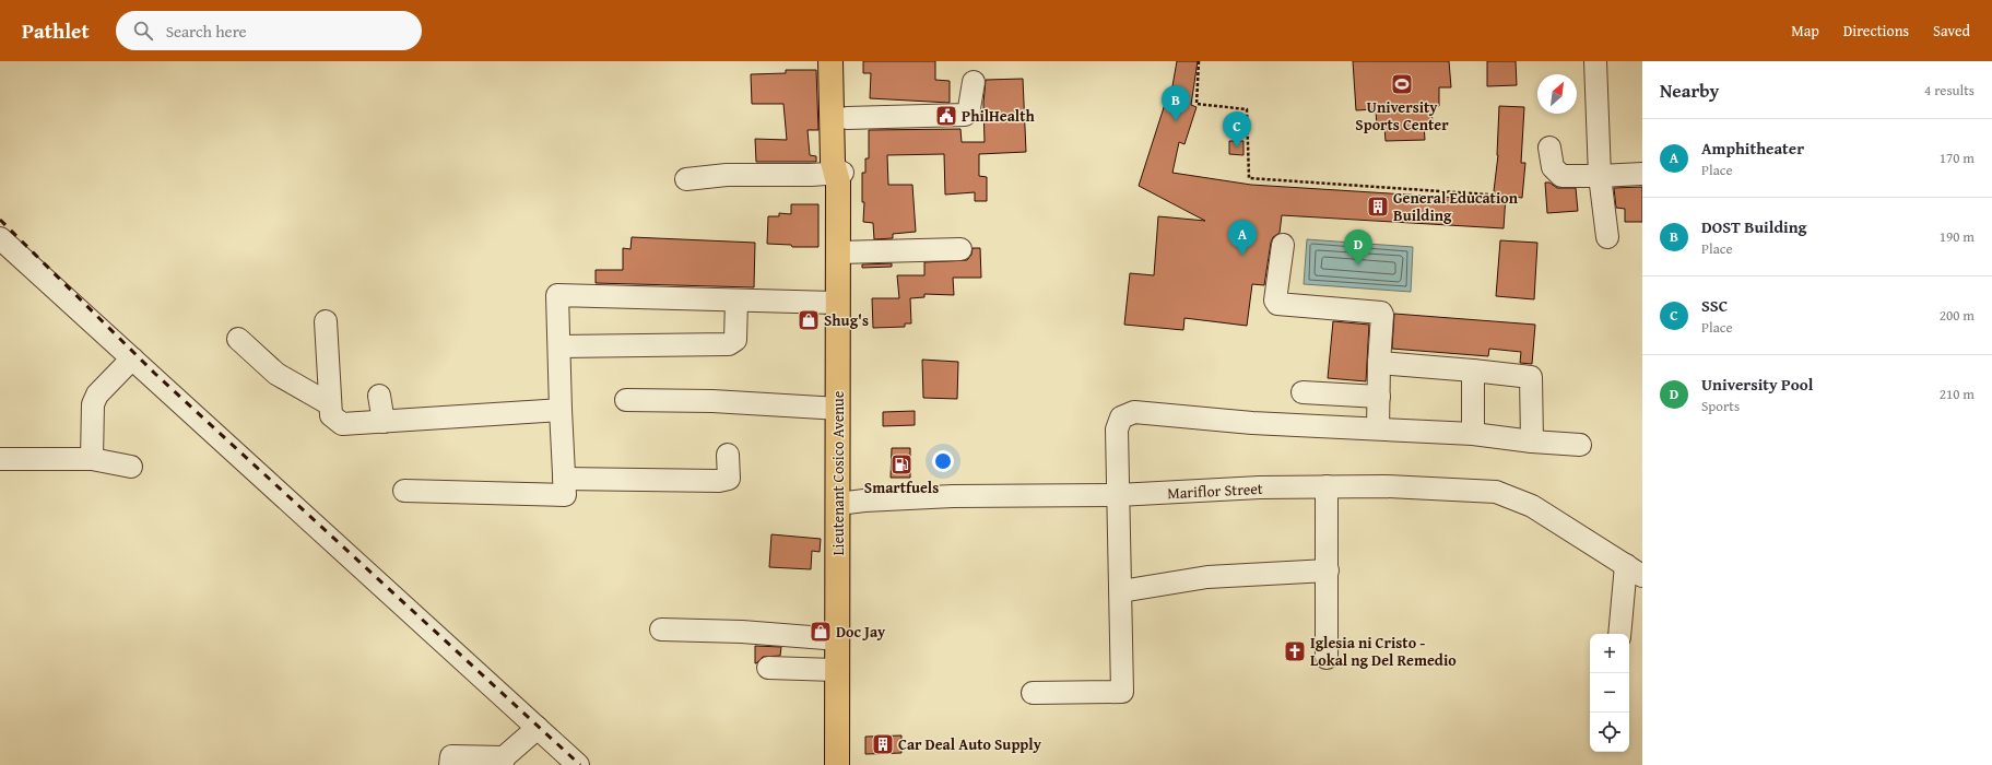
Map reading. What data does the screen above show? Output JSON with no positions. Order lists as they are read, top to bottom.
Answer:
{
  "streets": {
    "main road": ["Lieutenant Cosico Avenue"],
    "street": ["Mariflor Street"]
  },
  "crossings": [
    ["Lieutenant Cosico Avenue", "Mariflor Street"]
  ],
  "places": {
    "sports": ["University Sports Center"],
    "public building": ["PhilHealth"],
    "building": ["General Education Building", "Car Deal Auto Supply"],
    "shop": ["Shug's", "Doc Jay"],
    "fuel station": ["Smartfuels"],
    "church": ["Iglesia ni Cristo - Lokal ng Del Remedio"]
  },
  "north": "top right",
  "page": {
    "header": "Pathlet",
    "search": "Search here",
    "nav": ["Map", "Directions", "Saved"],
    "heading": ["Nearby", "4 results"],
    "pins": [
      "B",
      "C",
      "A",
      "D"
    ],
    "list": [
      {
        "mark": "A",
        "name": "Amphitheater",
        "note": "Place",
        "value": "170 m"
      },
      {
        "mark": "B",
        "name": "DOST Building",
        "note": "Place",
        "value": "190 m"
      },
      {
        "mark": "C",
        "name": "SSC",
        "note": "Place",
        "value": "200 m"
      },
      {
        "mark": "D",
        "name": "University Pool",
        "note": "Sports",
        "value": "210 m"
      }
    ],
    "map_buttons": ["+", "−"]
  }
}
